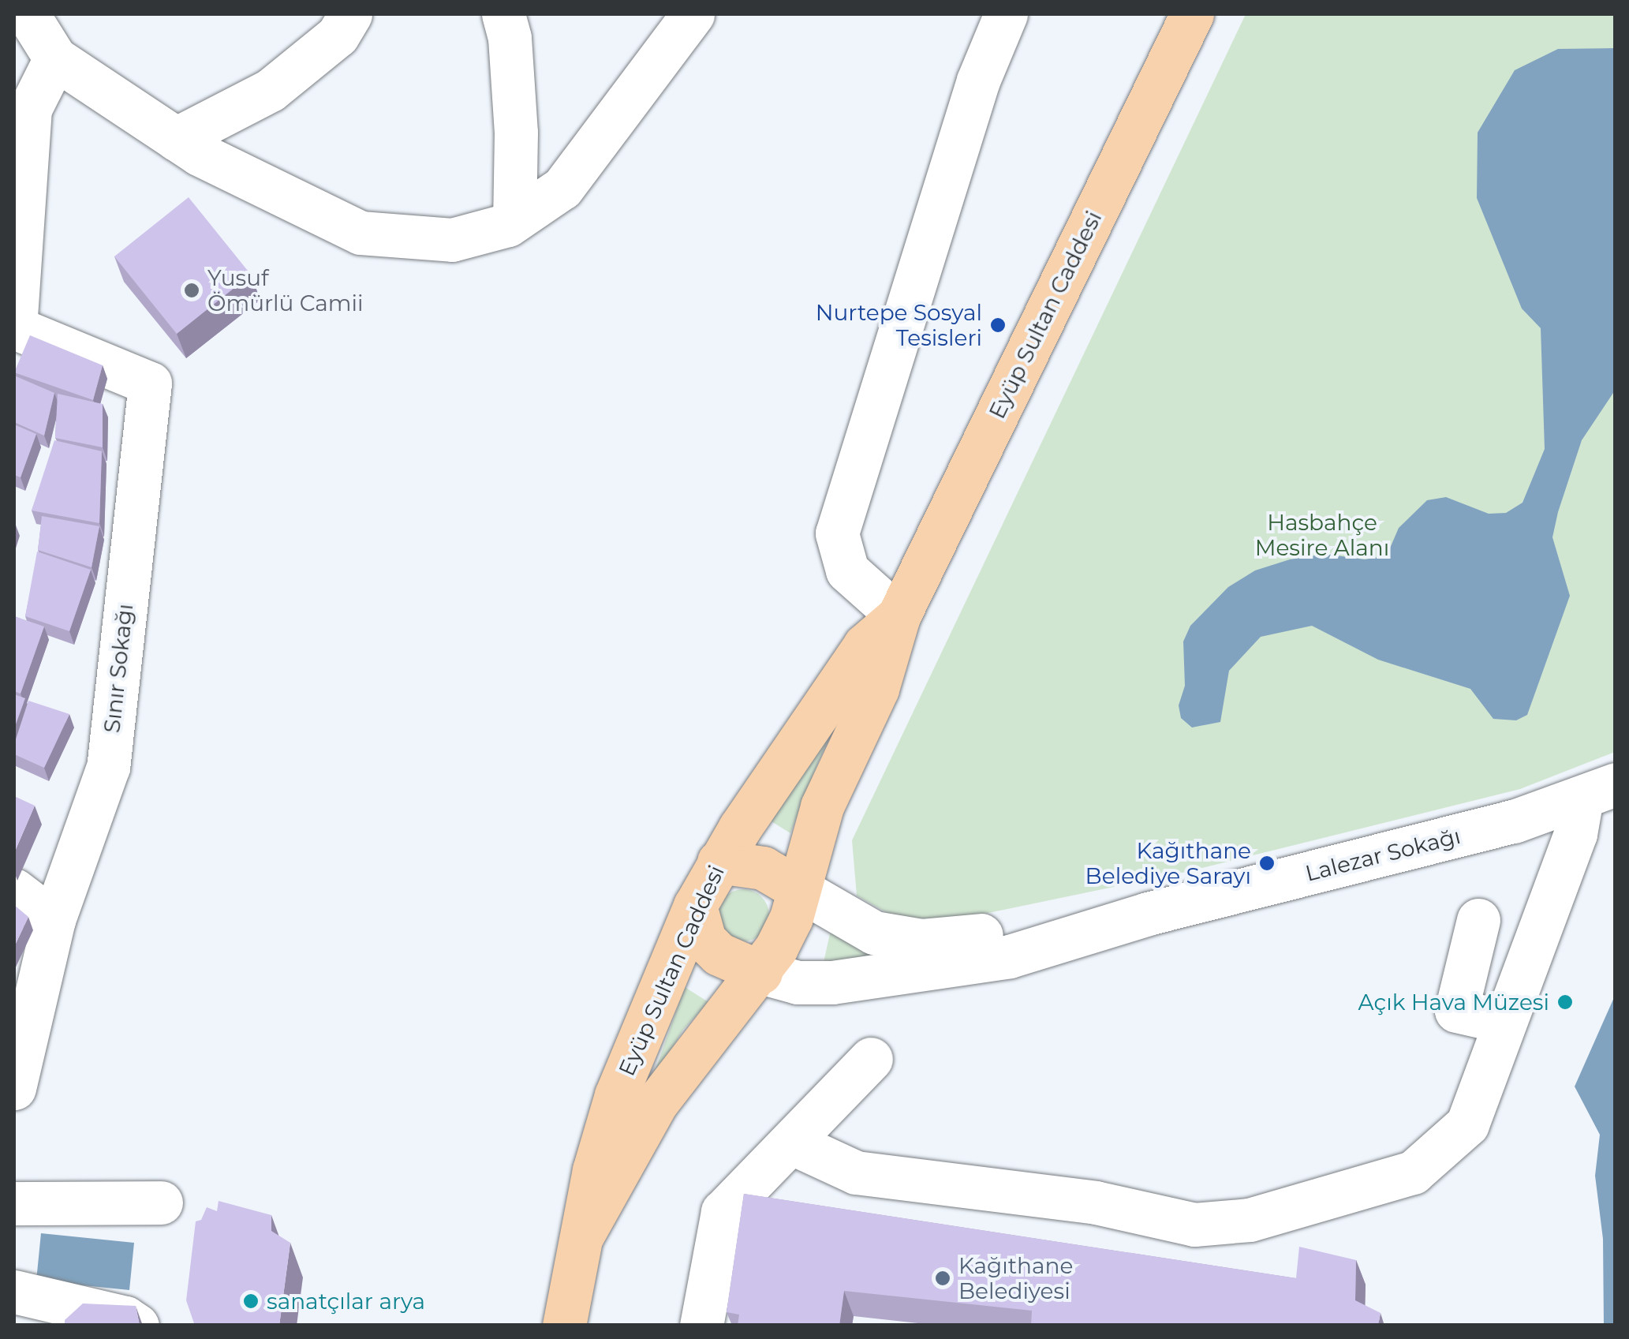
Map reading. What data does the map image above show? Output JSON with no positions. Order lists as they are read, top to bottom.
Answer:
{
  "streets": {
    "main road": ["Eyüp Sultan Caddesi"],
    "street": ["Sınır Sokağı", "Lalezar Sokağı"]
  },
  "crossings": [
    ["Eyüp Sultan Caddesi", "Lalezar Sokağı"]
  ],
  "parks": ["Hasbahçe Mesire Alanı"],
  "places": [
    "Yusuf Ömürlü Camii",
    "Nurtepe Sosyal Tesisleri",
    "Kağıthane Belediye Sarayı",
    "Açık Hava Müzesi",
    "Kağıthane Belediyesi",
    "sanatçılar arya"
  ]
}
